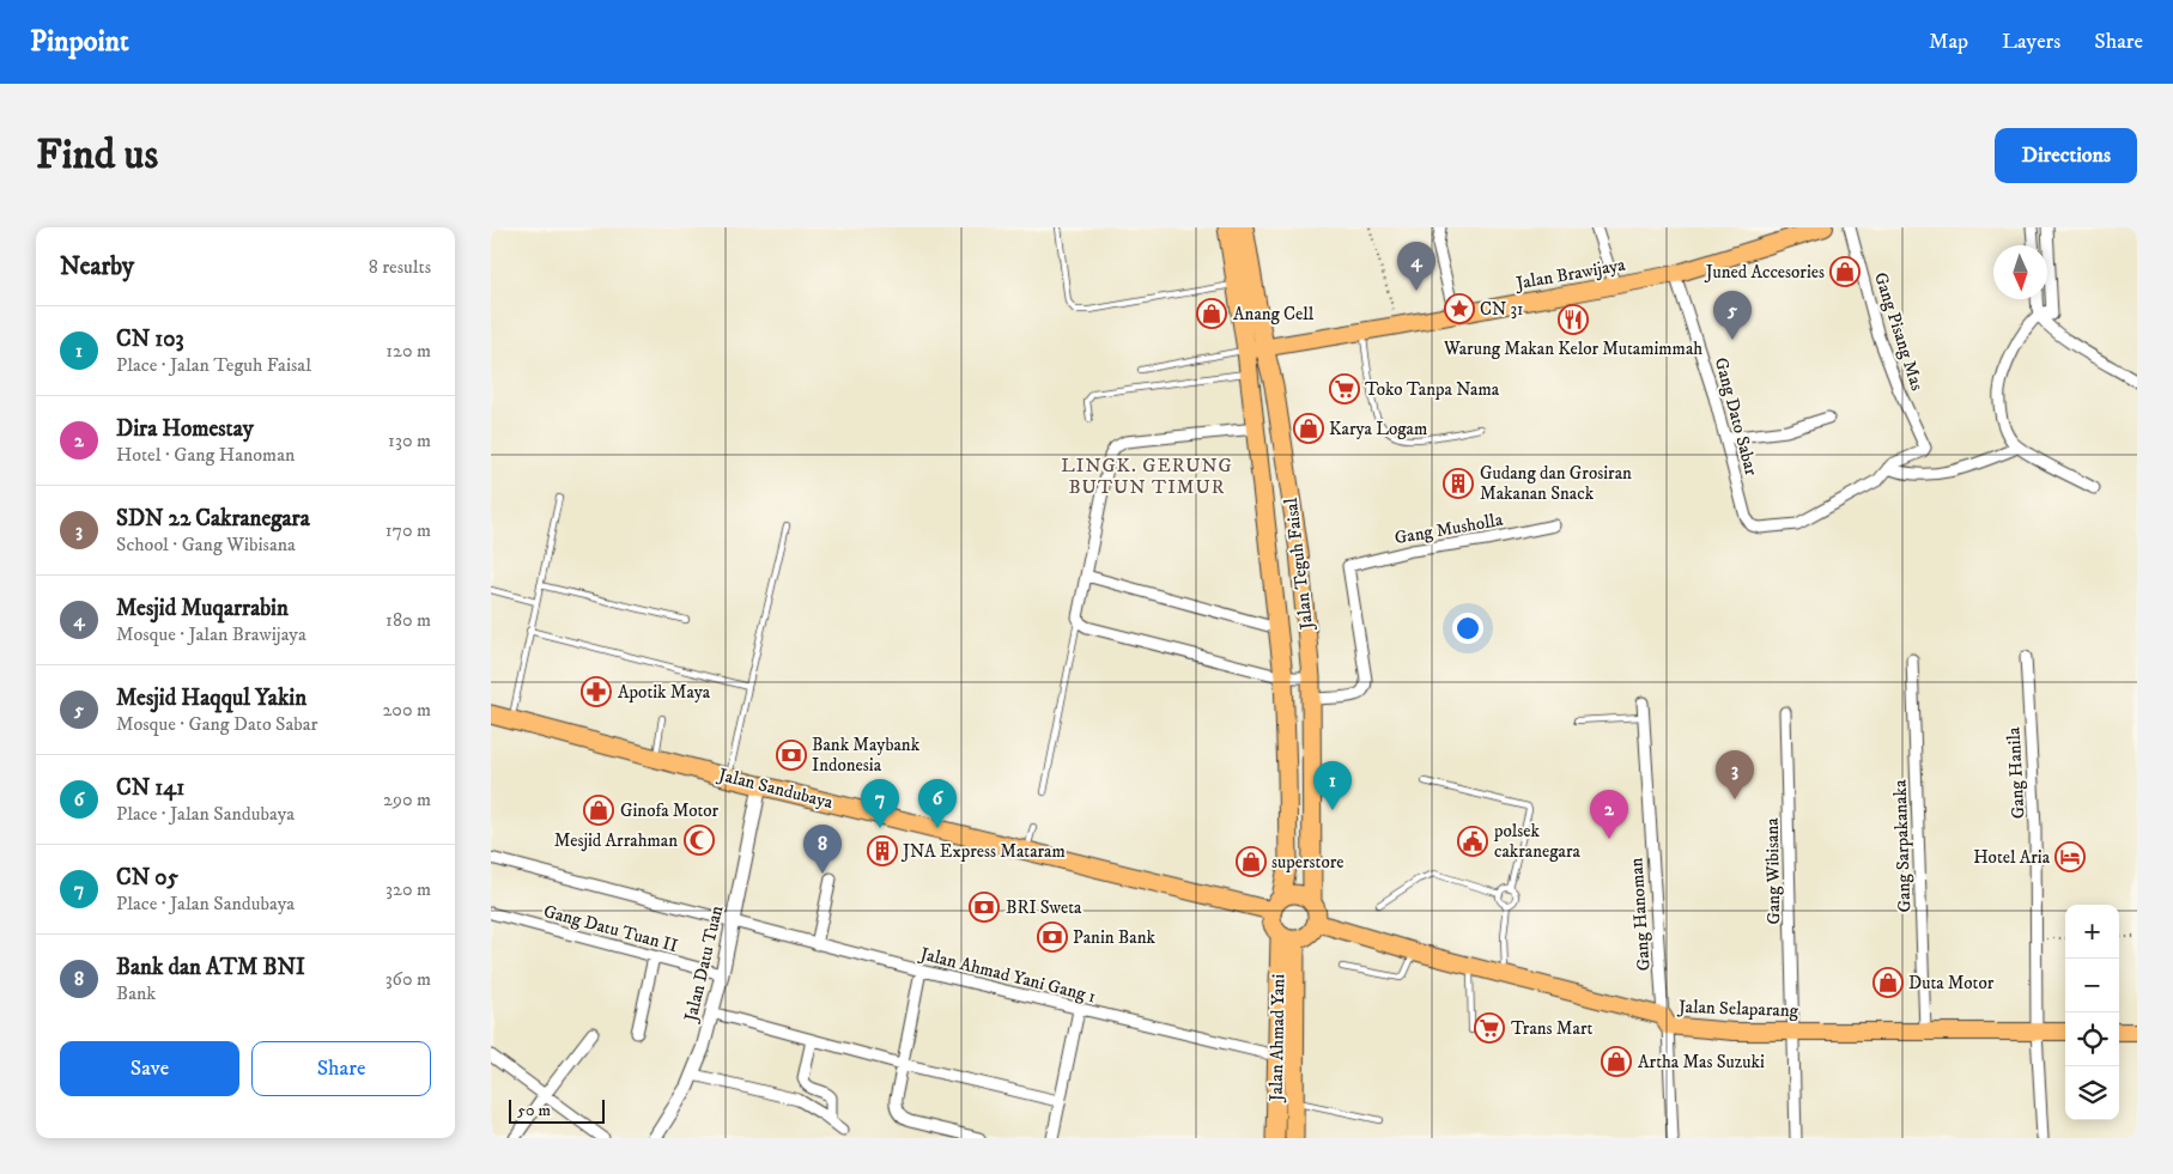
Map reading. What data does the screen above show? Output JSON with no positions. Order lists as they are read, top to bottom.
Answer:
{
  "streets": {
    "highway": ["Jalan Teguh Faisal", "Jalan Sandubaya", "Jalan Ahmad Yani"],
    "main road": ["Jalan Brawijaya", "Jalan Selaparang"],
    "street": [
      "Gang Pisang Mas",
      "Gang Dato Sabar",
      "Gang Musholla",
      "Gang Hanila",
      "Gang Sarpakanaka",
      "Gang Wibisana",
      "Gang Hanoman",
      "Gang Datu Tuan II",
      "Jalan Datu Tuan",
      "Jalan Ahmad Yani Gang 1"
    ]
  },
  "crossings": [
    ["Jalan Brawijaya", "Gang Dato Sabar"],
    ["Jalan Brawijaya", "Jalan Teguh Faisal"],
    ["Gang Pisang Mas", "Gang Dato Sabar"],
    ["Gang Musholla", "Jalan Teguh Faisal"],
    ["Jalan Teguh Faisal", "Jalan Sandubaya"],
    ["Jalan Teguh Faisal", "Jalan Selaparang"],
    ["Jalan Teguh Faisal", "Jalan Ahmad Yani"],
    ["Gang Hanila", "Jalan Selaparang"],
    ["Jalan Sandubaya", "Jalan Datu Tuan"],
    ["Jalan Sandubaya", "Jalan Selaparang"],
    ["Jalan Sandubaya", "Jalan Ahmad Yani"],
    ["Gang Sarpakanaka", "Jalan Selaparang"],
    ["Gang Wibisana", "Jalan Selaparang"],
    ["Gang Hanoman", "Jalan Selaparang"],
    ["Gang Datu Tuan II", "Jalan Datu Tuan"],
    ["Jalan Datu Tuan", "Jalan Ahmad Yani Gang 1"],
    ["Jalan Ahmad Yani Gang 1", "Jalan Ahmad Yani"],
    ["Jalan Selaparang", "Jalan Ahmad Yani"]
  ],
  "districts": ["LINGK. GERUNG BUTUN TIMUR"],
  "places": {
    "shop": [
      "Juned Accesories",
      "Anang Cell",
      "Karya Logam",
      "Ginofa Motor",
      "superstore",
      "Duta Motor",
      "Artha Mas Suzuki"
    ],
    "place": ["CN 31"],
    "restaurant": ["Warung Makan Kelor Mutamimmah"],
    "supermarket": ["Toko Tanpa Nama", "Trans Mart"],
    "building": ["Gudang dan Grosiran Makanan Snack", "JNA Express Mataram"],
    "pharmacy": ["Apotik Maya"],
    "bank": ["Bank Maybank Indonesia", "BRI Sweta", "Panin Bank"],
    "mosque": ["Mesjid Arrahman"],
    "public building": ["polsek cakranegara"],
    "hotel": ["Hotel Aria"]
  },
  "scale_bar": "50 m",
  "north": "bottom",
  "page": {
    "header": "Pinpoint",
    "nav": ["Map", "Layers", "Share"],
    "buttons": [
      "Directions",
      ["Save", "Share"]
    ],
    "title": "Find us",
    "heading": ["Nearby", "8 results"],
    "pins": [
      "4",
      "5",
      "3",
      "1",
      "6",
      "7",
      "2",
      "8"
    ],
    "list": [
      {
        "mark": "1",
        "name": "CN 103",
        "note": "Place · Jalan Teguh Faisal",
        "value": "120 m"
      },
      {
        "mark": "2",
        "name": "Dira Homestay",
        "note": "Hotel · Gang Hanoman",
        "value": "130 m"
      },
      {
        "mark": "3",
        "name": "SDN 22 Cakranegara",
        "note": "School · Gang Wibisana",
        "value": "170 m"
      },
      {
        "mark": "4",
        "name": "Mesjid Muqarrabin",
        "note": "Mosque · Jalan Brawijaya",
        "value": "180 m"
      },
      {
        "mark": "5",
        "name": "Mesjid Haqqul Yakin",
        "note": "Mosque · Gang Dato Sabar",
        "value": "200 m"
      },
      {
        "mark": "6",
        "name": "CN 141",
        "note": "Place · Jalan Sandubaya",
        "value": "290 m"
      },
      {
        "mark": "7",
        "name": "CN 05",
        "note": "Place · Jalan Sandubaya",
        "value": "320 m"
      },
      {
        "mark": "8",
        "name": "Bank dan ATM BNI",
        "note": "Bank",
        "value": "360 m"
      }
    ],
    "map_buttons": ["+", "−"],
    "scale": "50 m"
  }
}
